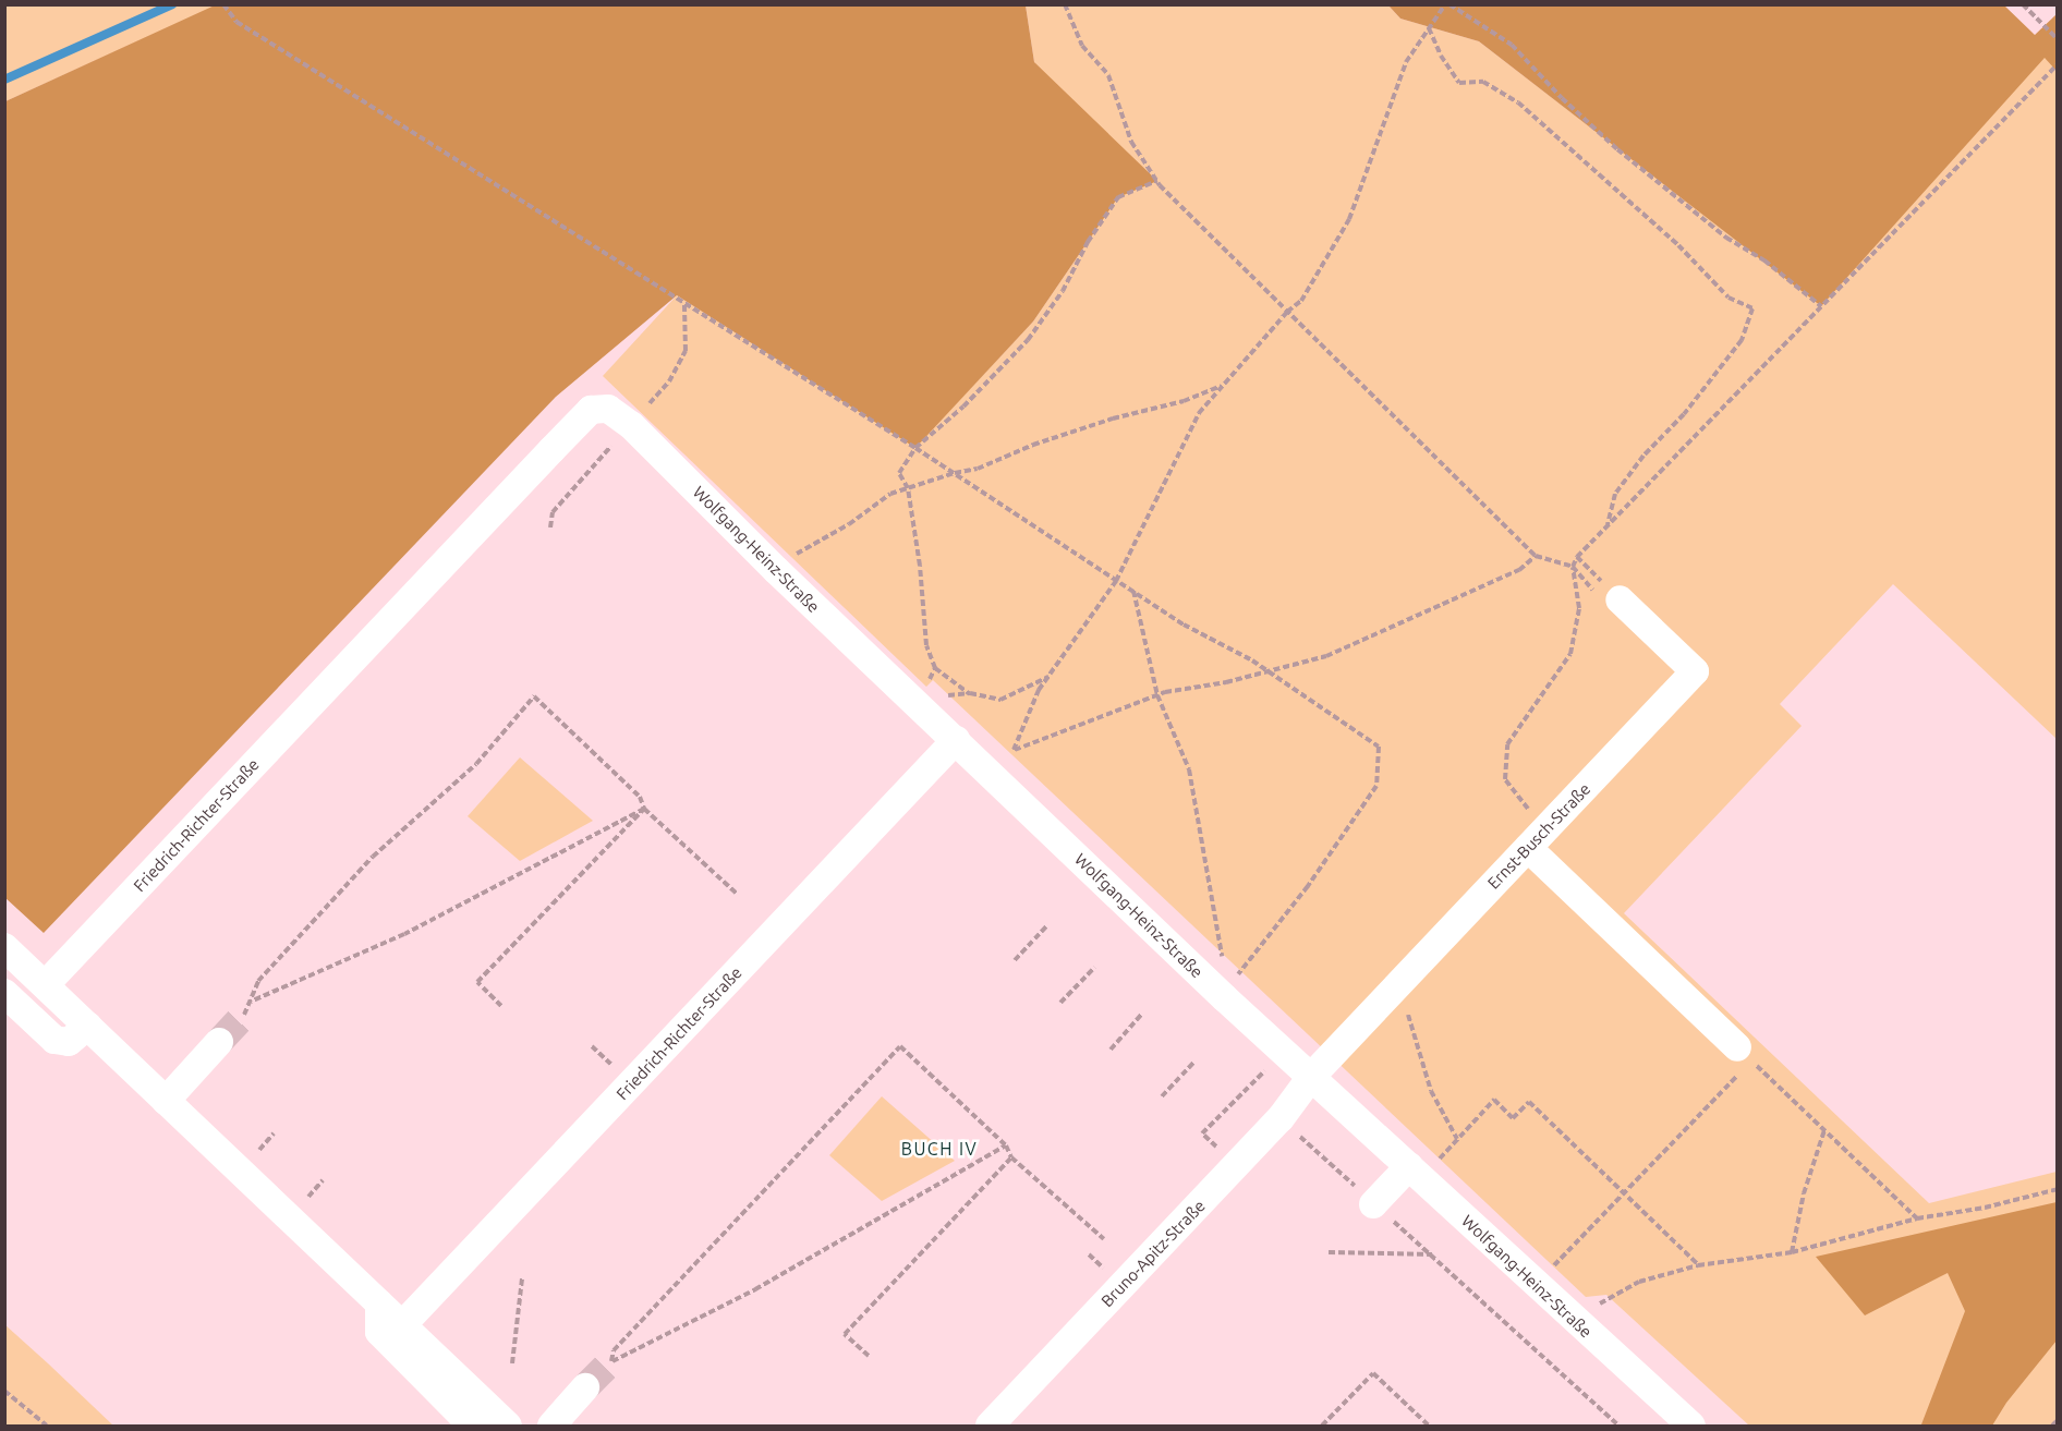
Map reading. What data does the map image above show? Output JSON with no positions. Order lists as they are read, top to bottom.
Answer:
{
  "streets": {
    "street": [
      "Wolfgang-Heinz-Straße",
      "Friedrich-Richter-Straße",
      "Ernst-Busch-Straße",
      "Bruno-Apitz-Straße"
    ]
  },
  "crossings": [
    ["Wolfgang-Heinz-Straße", "Friedrich-Richter-Straße"],
    ["Wolfgang-Heinz-Straße", "Ernst-Busch-Straße"],
    ["Wolfgang-Heinz-Straße", "Bruno-Apitz-Straße"],
    ["Ernst-Busch-Straße", "Bruno-Apitz-Straße"]
  ],
  "districts": ["BUCH IV"]
}
